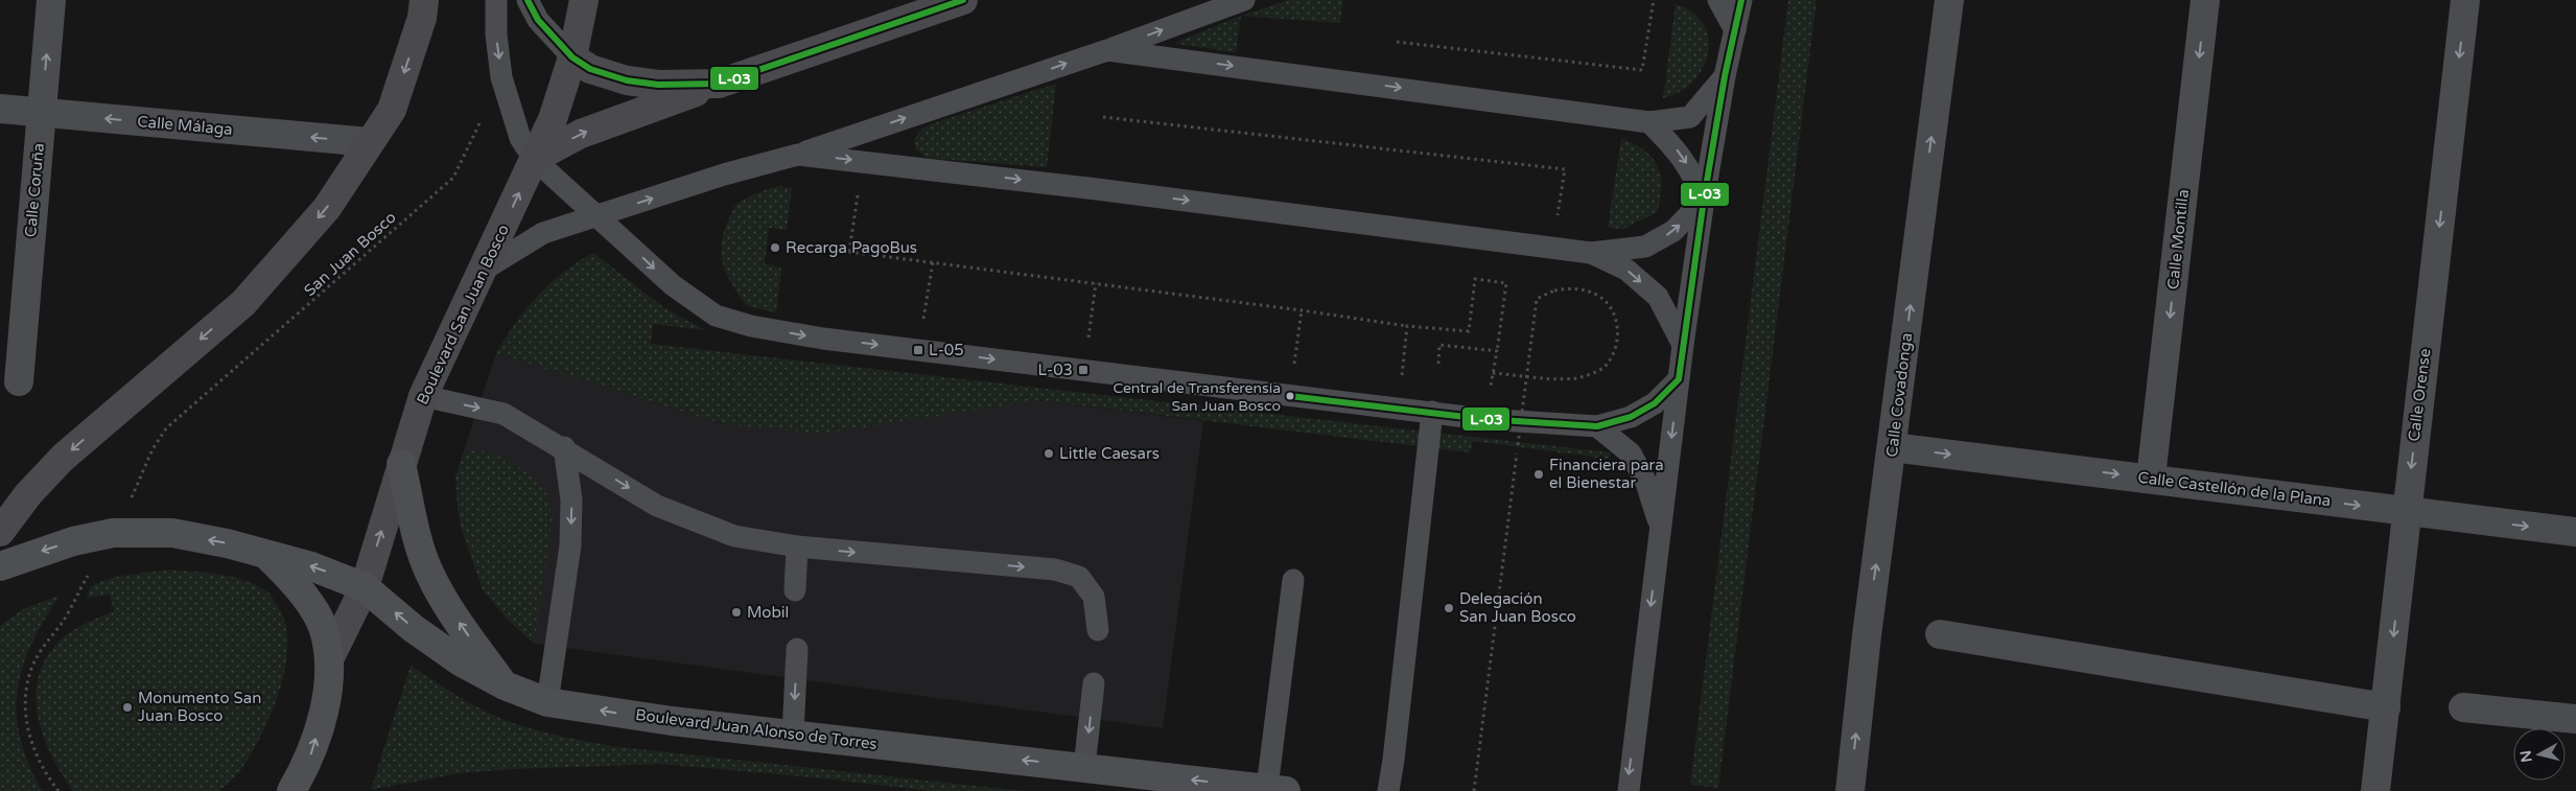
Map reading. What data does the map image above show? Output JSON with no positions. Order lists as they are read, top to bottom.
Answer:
{
  "streets": {
    "main road": ["Boulevard Juan Alonso de Torres"],
    "street": [
      "Calle Málaga",
      "Calle Coruña",
      "Calle Montilla",
      "Boulevard San Juan Bosco",
      "Calle Covadonga",
      "Calle Orense",
      "Calle Castellón de la Plana"
    ],
    "path": ["San Juan Bosco"]
  },
  "crossings": [
    ["Calle Málaga", "Calle Coruña"],
    ["Calle Montilla", "Calle Castellón de la Plana"],
    ["Boulevard San Juan Bosco", "Boulevard Juan Alonso de Torres"],
    ["Calle Covadonga", "Calle Castellón de la Plana"],
    ["Calle Orense", "Calle Castellón de la Plana"]
  ],
  "one_way": [
    "Calle Málaga",
    "Calle Montilla",
    "Calle Covadonga",
    "Calle Orense",
    "Boulevard Juan Alonso de Torres"
  ],
  "places": {
    "other": [
      "Recarga PagoBus",
      "Central de Transferensia San Juan Bosco",
      "Little Caesars",
      "Financiera para el Bienestar",
      "Delegación San Juan Bosco",
      "Mobil",
      "Monumento San Juan Bosco"
    ],
    "transit": ["L-05", "L-03"]
  },
  "lines": ["transit line L-03"],
  "north": "left"
}
